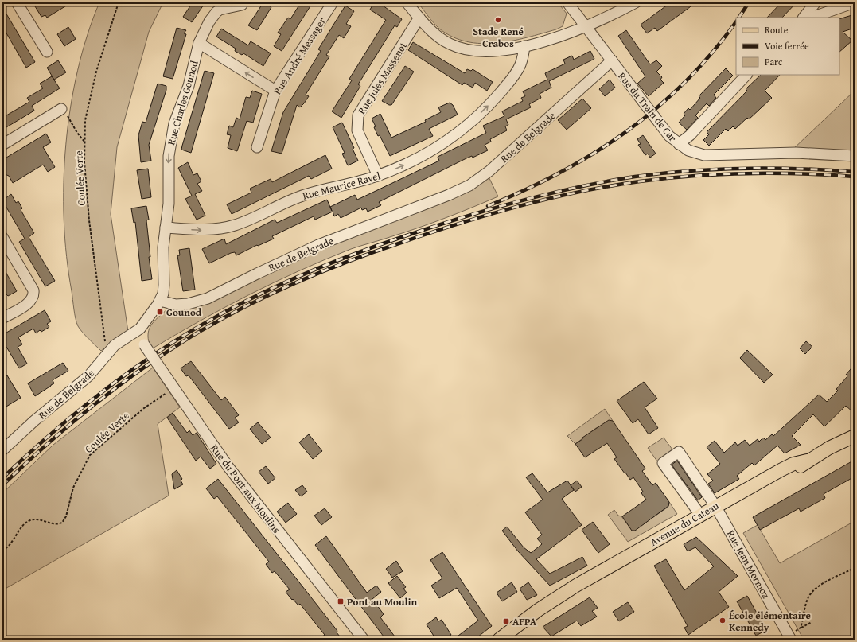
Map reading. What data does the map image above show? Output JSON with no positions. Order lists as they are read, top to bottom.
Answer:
{
  "streets": {
    "main road": ["Avenue du Cateau"],
    "street": [
      "Rue André Messager",
      "Rue Jules Massenet",
      "Rue Charles Gounod",
      "Rue du Train de Car",
      "Rue de Belgrade",
      "Rue Maurice Ravel",
      "Rue du Pont aux Moulins",
      "Rue Jean Mermoz"
    ],
    "path": ["Coulée Verte"]
  },
  "crossings": [
    ["Rue Jules Massenet", "Rue Maurice Ravel"],
    ["Rue Charles Gounod", "Rue de Belgrade"],
    ["Rue Charles Gounod", "Rue Maurice Ravel"],
    ["Rue du Train de Car", "Rue de Belgrade"],
    ["Rue de Belgrade", "Rue du Pont aux Moulins"],
    ["Avenue du Cateau", "Rue Jean Mermoz"]
  ],
  "one_way": ["Rue Charles Gounod", "Rue Maurice Ravel"],
  "places": {
    "other": ["Stade René Crabos", "École élémentaire Kennedy"],
    "transit": ["Gounod", "Pont au Moulin", "AFPA"]
  },
  "legend": ["Route", "Voie ferrée", "Parc"]
}
